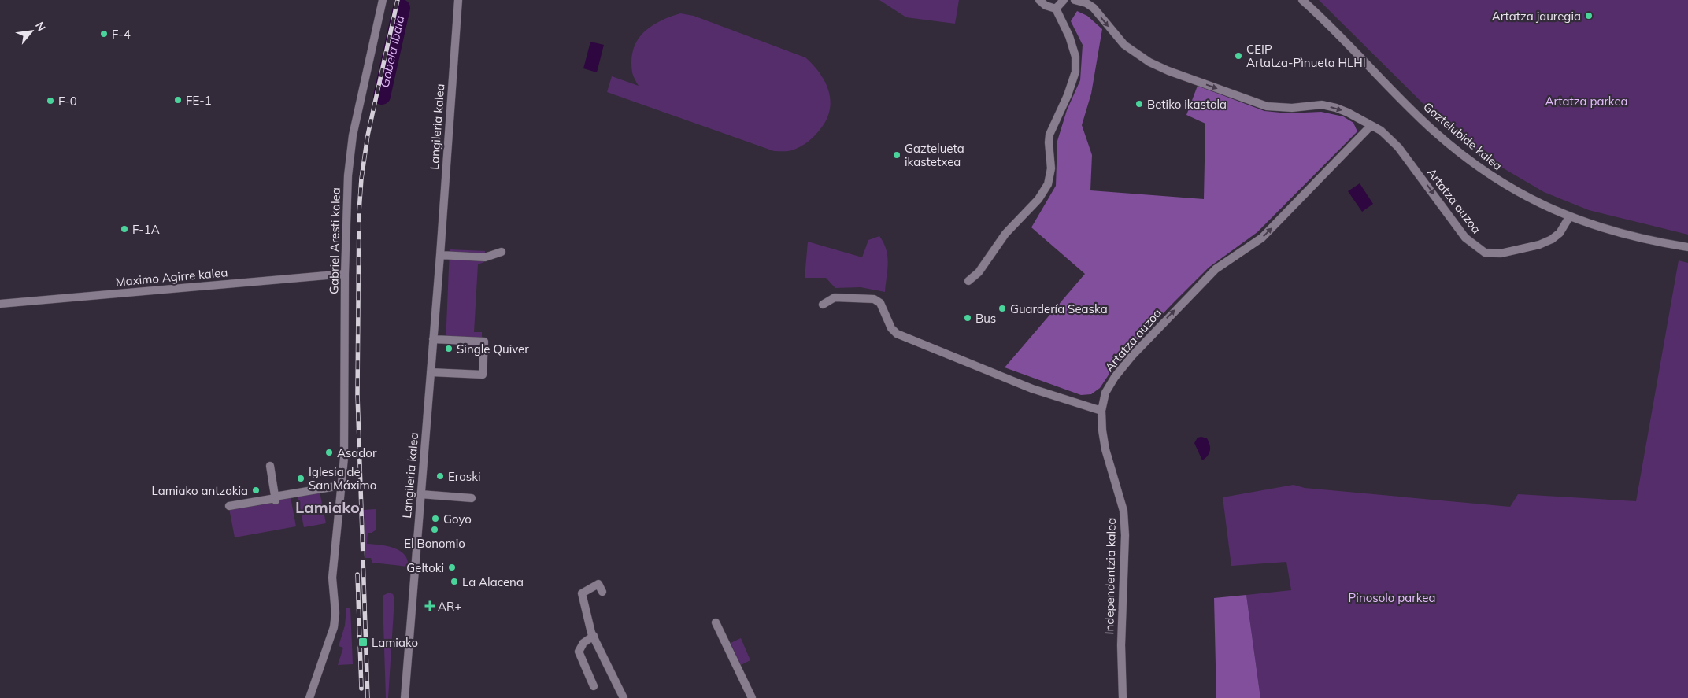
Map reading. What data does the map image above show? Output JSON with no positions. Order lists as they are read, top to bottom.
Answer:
{
  "streets": {
    "street": [
      "Langileria kalea",
      "Gaztelubide kalea",
      "Artatza auzoa",
      "Gabriel Aresti kalea",
      "Maximo Agirre kalea",
      "Independentzia kalea"
    ]
  },
  "crossings": [
    ["Gaztelubide kalea", "Artatza auzoa"],
    ["Artatza auzoa", "Independentzia kalea"],
    ["Gabriel Aresti kalea", "Maximo Agirre kalea"]
  ],
  "districts": ["Lamiako"],
  "water": ["Gobela ibaia"],
  "parks": ["Artatza parkea", "Pinosolo parkea"],
  "places": {
    "other": [
      "Artatza jauregia",
      "F-4",
      "CEIP Artatza-Pìnueta HLHI",
      "FE-1",
      "F-0",
      "Betiko ikastola",
      "Gaztelueta ikastetxea",
      "F-1A",
      "Guardería Seaska",
      "Bus",
      "Single Quiver",
      "Asador",
      "Eroski",
      "Iglesia de San Máximo",
      "Lamiako antzokia",
      "Goyo",
      "El Bonomio",
      "Geltoki",
      "La Alacena"
    ],
    "health": ["AR+"],
    "transit": ["Lamiako"]
  },
  "north": "top right"
}
